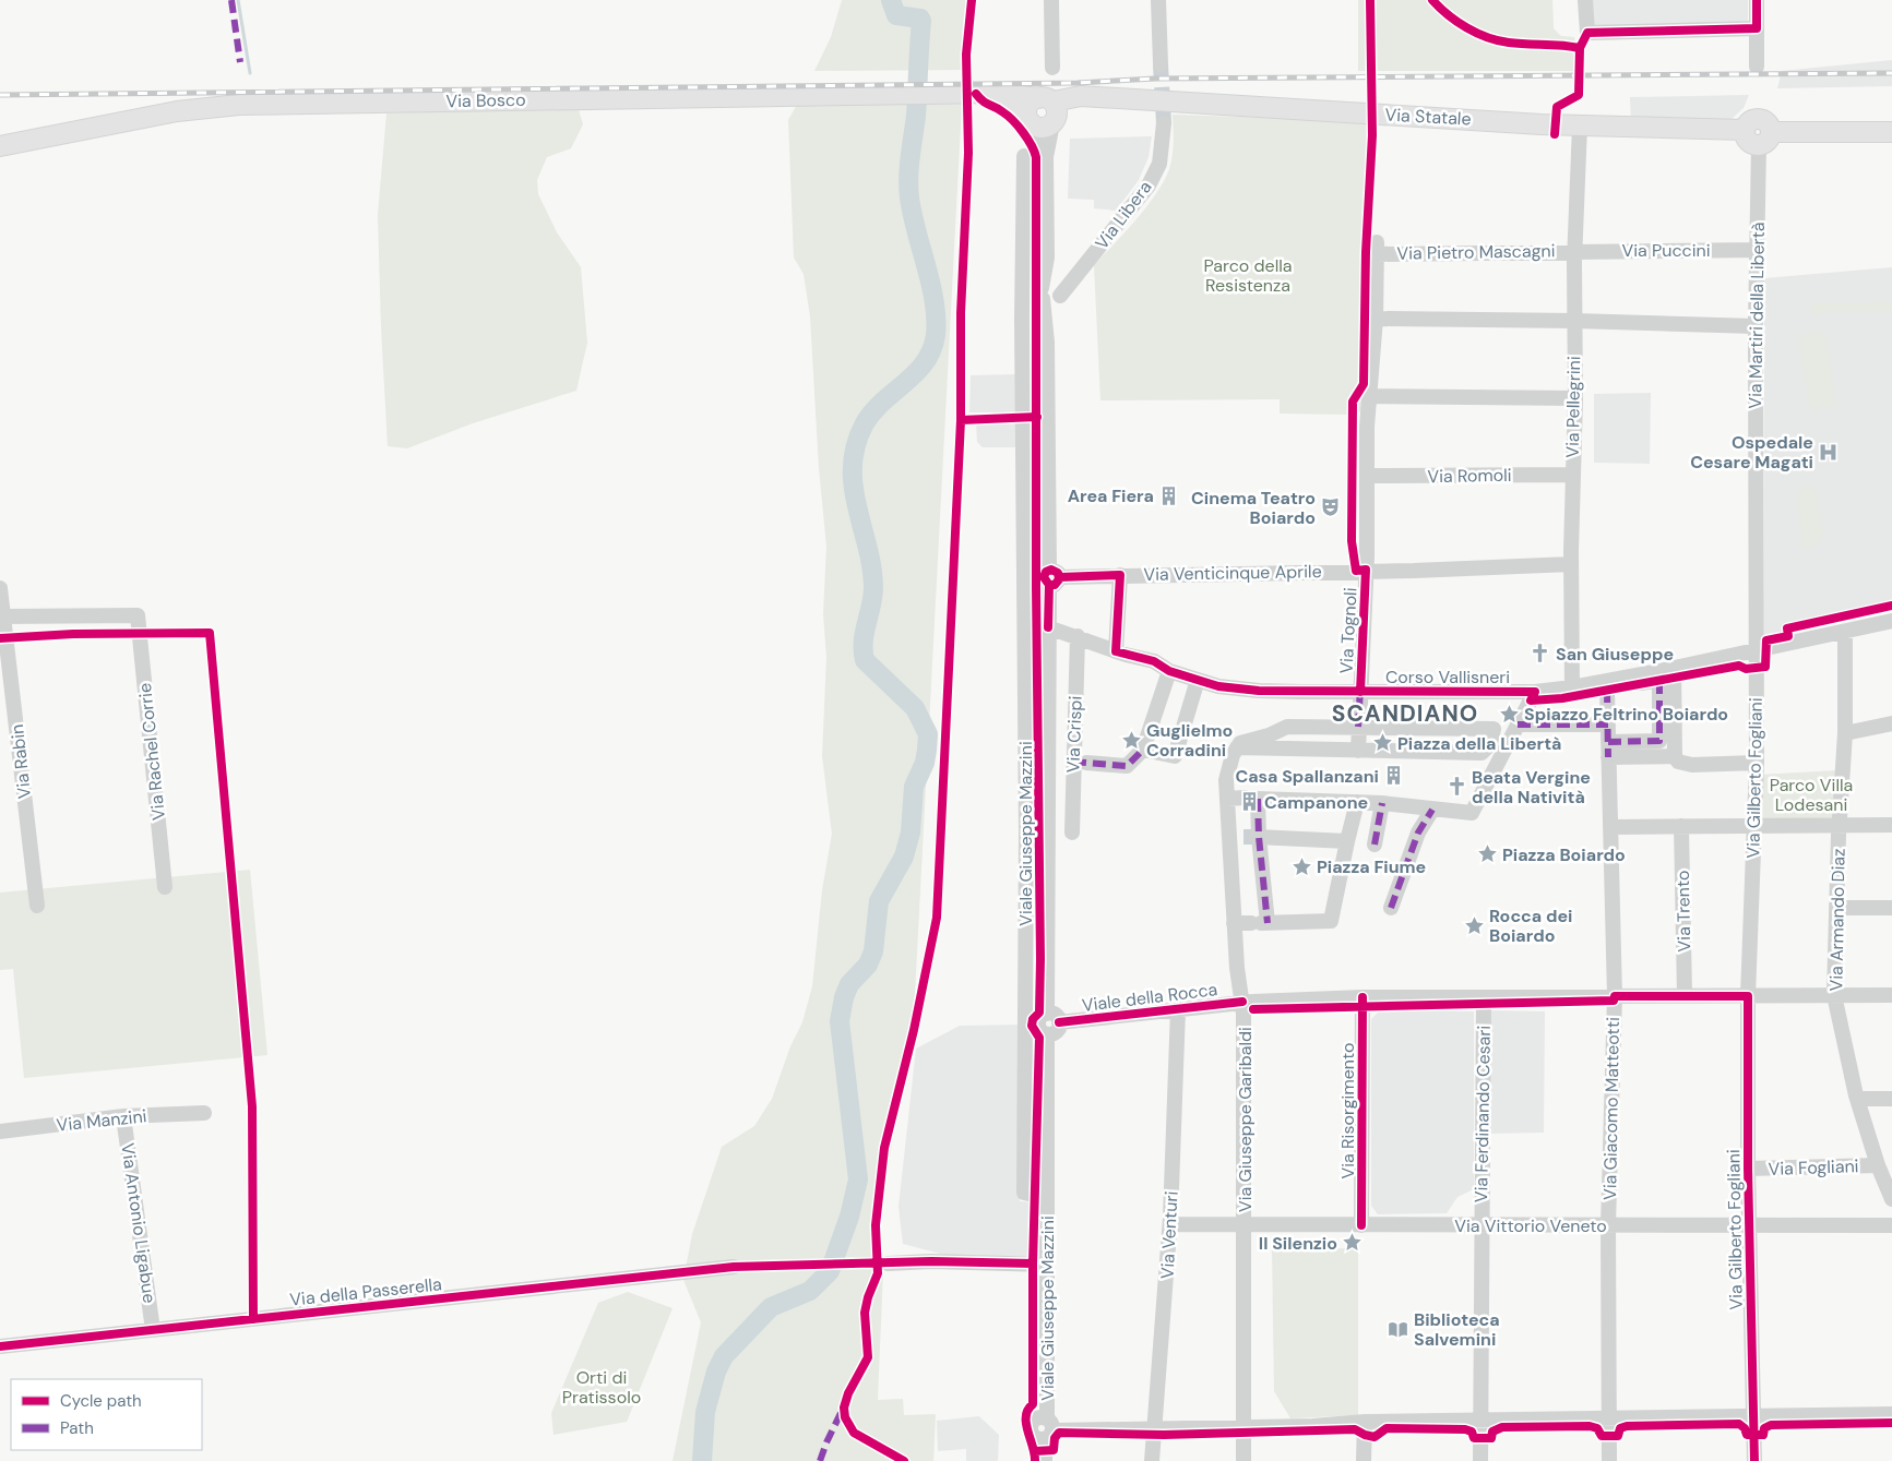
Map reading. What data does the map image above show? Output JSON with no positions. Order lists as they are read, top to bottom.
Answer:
{
  "streets": {
    "main road": ["Via Bosco", "Via Statale"],
    "street": [
      "Via Libera",
      "Via Puccini",
      "Via Pietro Mascagni",
      "Via Martiri della Libertà",
      "Via Pellegrini",
      "Via Romoli",
      "Via Venticinque Aprile",
      "Via Tognoli",
      "Corso Vallisneri",
      "Via Crispi",
      "Via Rachel Corrie",
      "Via Rabin",
      "Via Gilberto Fogliani",
      "Viale Giuseppe Mazzini",
      "Via Trento",
      "Via Armando Diaz",
      "Viale della Rocca",
      "Via Giacomo Matteotti",
      "Via Risorgimento",
      "Via Ferdinando Cesari",
      "Via Giuseppe Garibaldi",
      "Via Manzini",
      "Via Fogliani",
      "Via Antonio Ligabue",
      "Via Vittorio Veneto",
      "Via Venturi",
      "Via della Passerella"
    ]
  },
  "crossings": [
    ["Via Bosco", "Via Statale"],
    ["Via Statale", "Via Martiri della Libertà"],
    ["Via Statale", "Via Pellegrini"],
    ["Via Statale", "Viale Giuseppe Mazzini"],
    ["Via Libera", "Viale Giuseppe Mazzini"],
    ["Via Puccini", "Via Pietro Mascagni"],
    ["Via Puccini", "Via Martiri della Libertà"],
    ["Via Puccini", "Via Pellegrini"],
    ["Via Pietro Mascagni", "Via Pellegrini"],
    ["Via Pietro Mascagni", "Via Tognoli"],
    ["Via Martiri della Libertà", "Corso Vallisneri"],
    ["Via Martiri della Libertà", "Via Gilberto Fogliani"],
    ["Via Pellegrini", "Via Romoli"],
    ["Via Pellegrini", "Via Venticinque Aprile"],
    ["Via Pellegrini", "Corso Vallisneri"],
    ["Via Romoli", "Via Tognoli"],
    ["Via Venticinque Aprile", "Via Tognoli"],
    ["Via Venticinque Aprile", "Viale Giuseppe Mazzini"],
    ["Via Tognoli", "Corso Vallisneri"],
    ["Corso Vallisneri", "Via Gilberto Fogliani"],
    ["Corso Vallisneri", "Via Armando Diaz"],
    ["Via Rachel Corrie", "Via Rabin"],
    ["Via Gilberto Fogliani", "Viale della Rocca"],
    ["Via Gilberto Fogliani", "Via Fogliani"],
    ["Via Gilberto Fogliani", "Via Vittorio Veneto"],
    ["Viale Giuseppe Mazzini", "Viale della Rocca"],
    ["Via Trento", "Viale della Rocca"],
    ["Via Armando Diaz", "Viale della Rocca"],
    ["Via Armando Diaz", "Via Fogliani"],
    ["Viale della Rocca", "Via Giacomo Matteotti"],
    ["Viale della Rocca", "Via Risorgimento"],
    ["Viale della Rocca", "Via Ferdinando Cesari"],
    ["Viale della Rocca", "Via Giuseppe Garibaldi"],
    ["Viale della Rocca", "Via Venturi"],
    ["Via Giacomo Matteotti", "Via Vittorio Veneto"],
    ["Via Risorgimento", "Via Vittorio Veneto"],
    ["Via Ferdinando Cesari", "Via Vittorio Veneto"],
    ["Via Giuseppe Garibaldi", "Via Vittorio Veneto"],
    ["Via Manzini", "Via Antonio Ligabue"],
    ["Via Antonio Ligabue", "Via della Passerella"],
    ["Via Vittorio Veneto", "Via Venturi"]
  ],
  "districts": ["SCANDIANO"],
  "parks": ["Parco della Resistenza", "Parco Villa Lodesani", "Orti di Pratissolo"],
  "places": {
    "hospital": ["Ospedale Cesare Magati"],
    "building": ["Area Fiera", "Casa Spallanzani", "Campanone"],
    "theatre": ["Cinema Teatro Boiardo"],
    "church": ["San Giuseppe", "Beata Vergine della Natività"],
    "place": [
      "Spiazzo Feltrino Boiardo",
      "Guglielmo Corradini",
      "Piazza della Libertà",
      "Piazza Boiardo",
      "Piazza Fiume",
      "Rocca dei Boiardo",
      "Il Silenzio"
    ],
    "library": ["Biblioteca Salvemini"]
  },
  "legend": ["Cycle path", "Path"]
}
